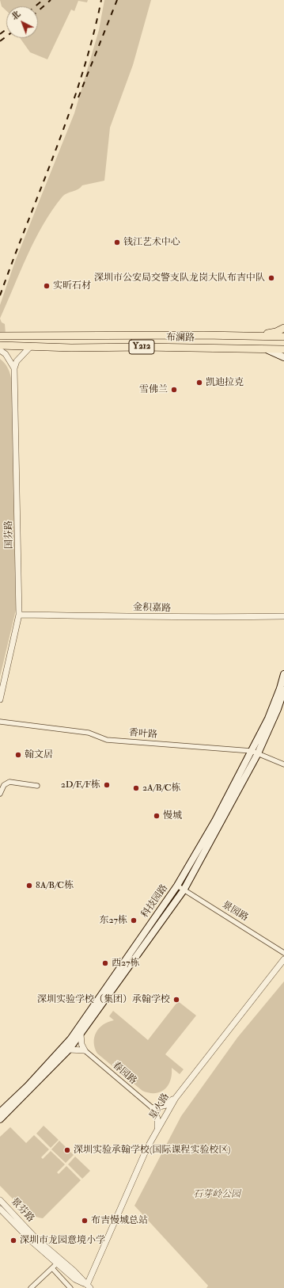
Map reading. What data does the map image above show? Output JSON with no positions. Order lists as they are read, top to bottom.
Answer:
{
  "streets": {
    "main road": ["布澜路", "Y212", "科技园路"],
    "street": [
      "国芬路",
      "金积嘉路",
      "香叶路",
      "景园路",
      "春园路",
      "星火路",
      "景芬路"
    ]
  },
  "crossings": [
    ["国芬路", "金积嘉路"],
    ["香叶路", "科技园路"],
    ["科技园路", "景园路"],
    ["星火路", "景芬路"]
  ],
  "parks": ["石芽岭公园"],
  "places": [
    "钱江艺术中心",
    "深圳市公安局交警支队龙岗大队布吉中队",
    "实昕石材",
    "凯迪拉克",
    "雪佛兰",
    "翰文居",
    "2D/E/F栋",
    "2A/B/C栋",
    "慢城",
    "8A/B/C栋",
    "东27栋",
    "西27栋",
    "深圳实验学校（集团）承翰学校",
    "深圳实验承翰学校(国际课程实验校区)",
    "布吉慢城总站",
    "深圳市龙园意境小学"
  ],
  "north": "top left"
}
